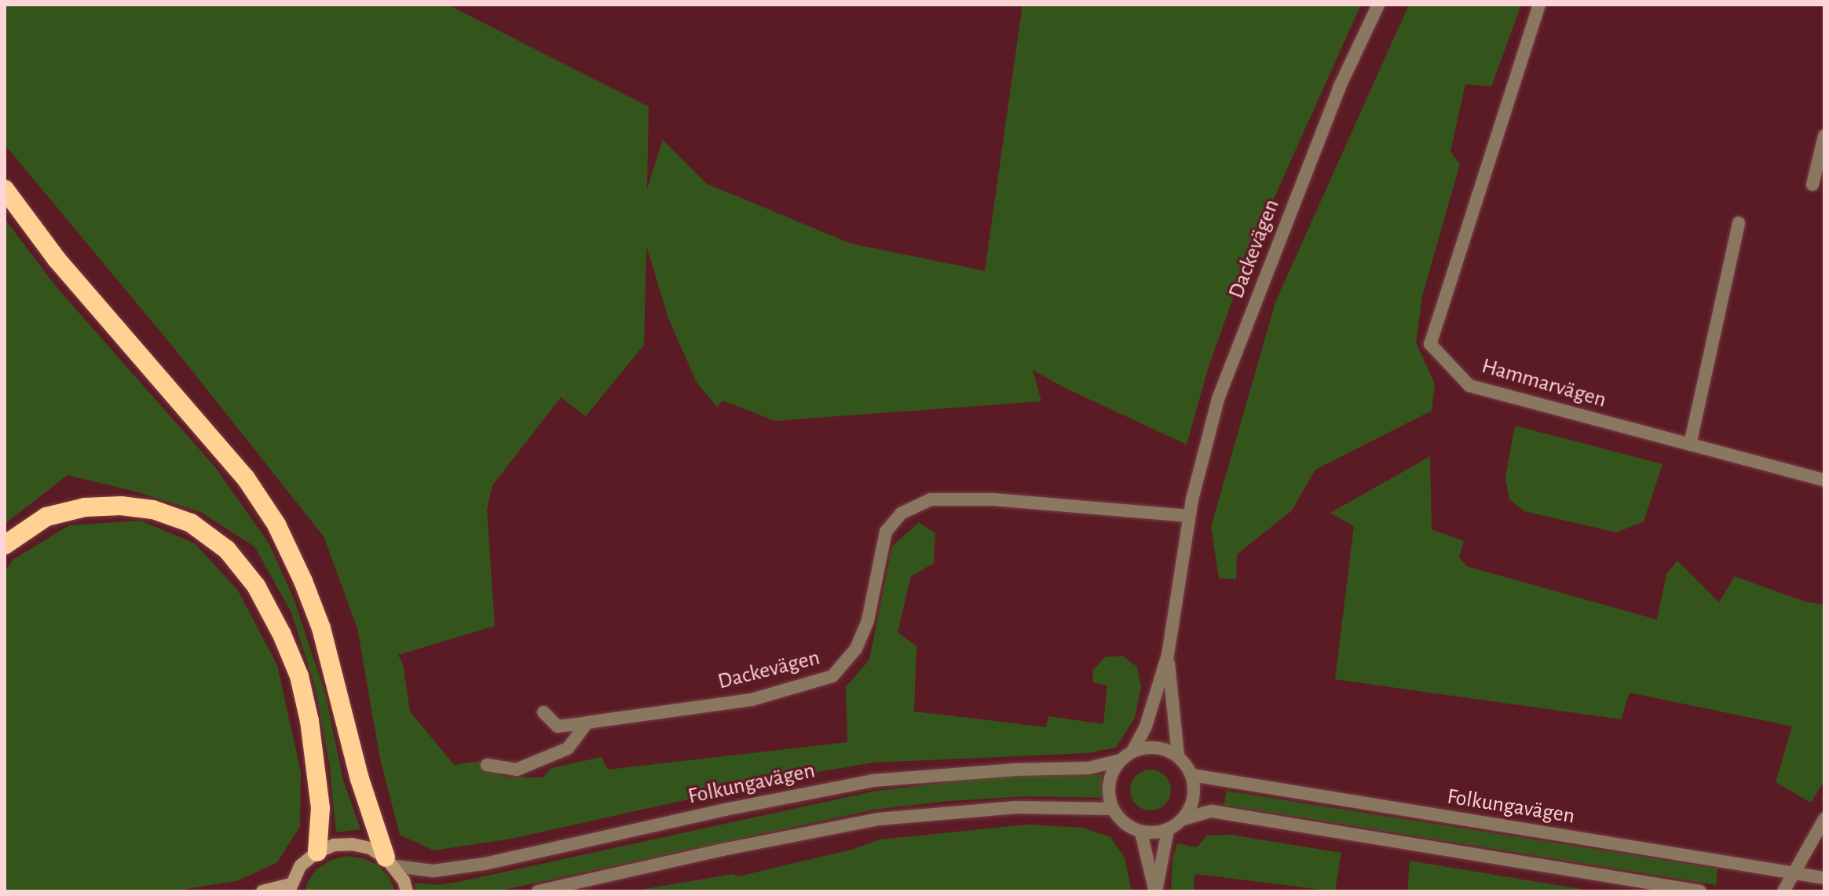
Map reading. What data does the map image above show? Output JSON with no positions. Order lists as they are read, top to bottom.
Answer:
{
  "streets": {
    "street": ["Dackevägen", "Hammarvägen", "Folkungavägen"]
  },
  "crossings": [
    ["Dackevägen", "Folkungavägen"]
  ]
}
